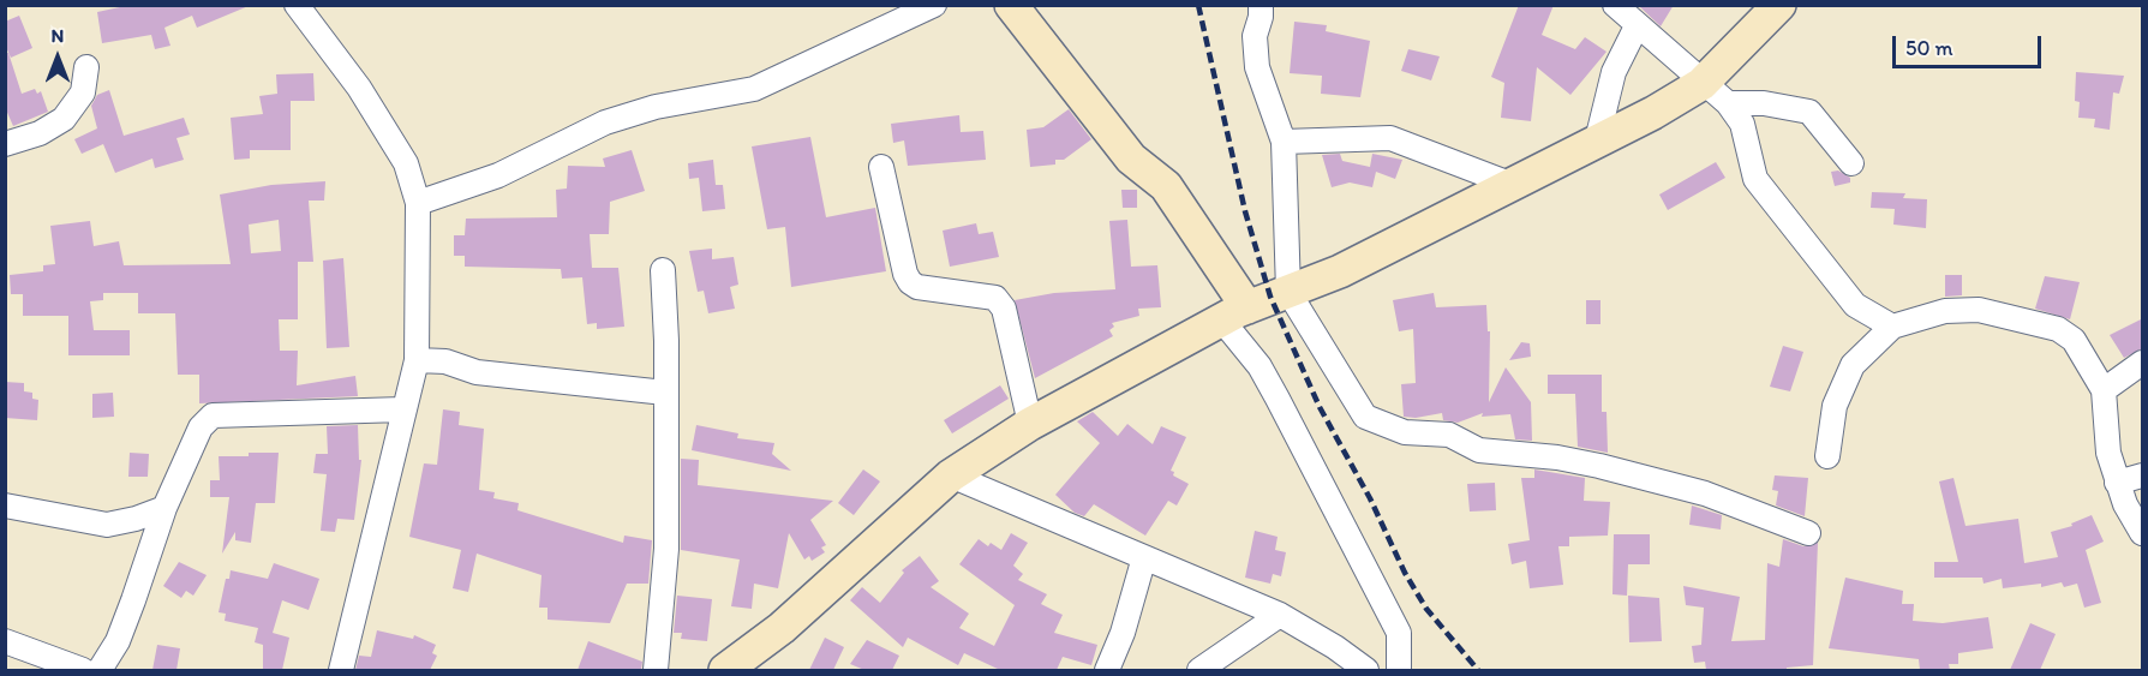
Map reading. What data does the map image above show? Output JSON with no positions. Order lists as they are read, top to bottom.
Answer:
{
  "scale_bar": "50 m",
  "north": "top"
}
